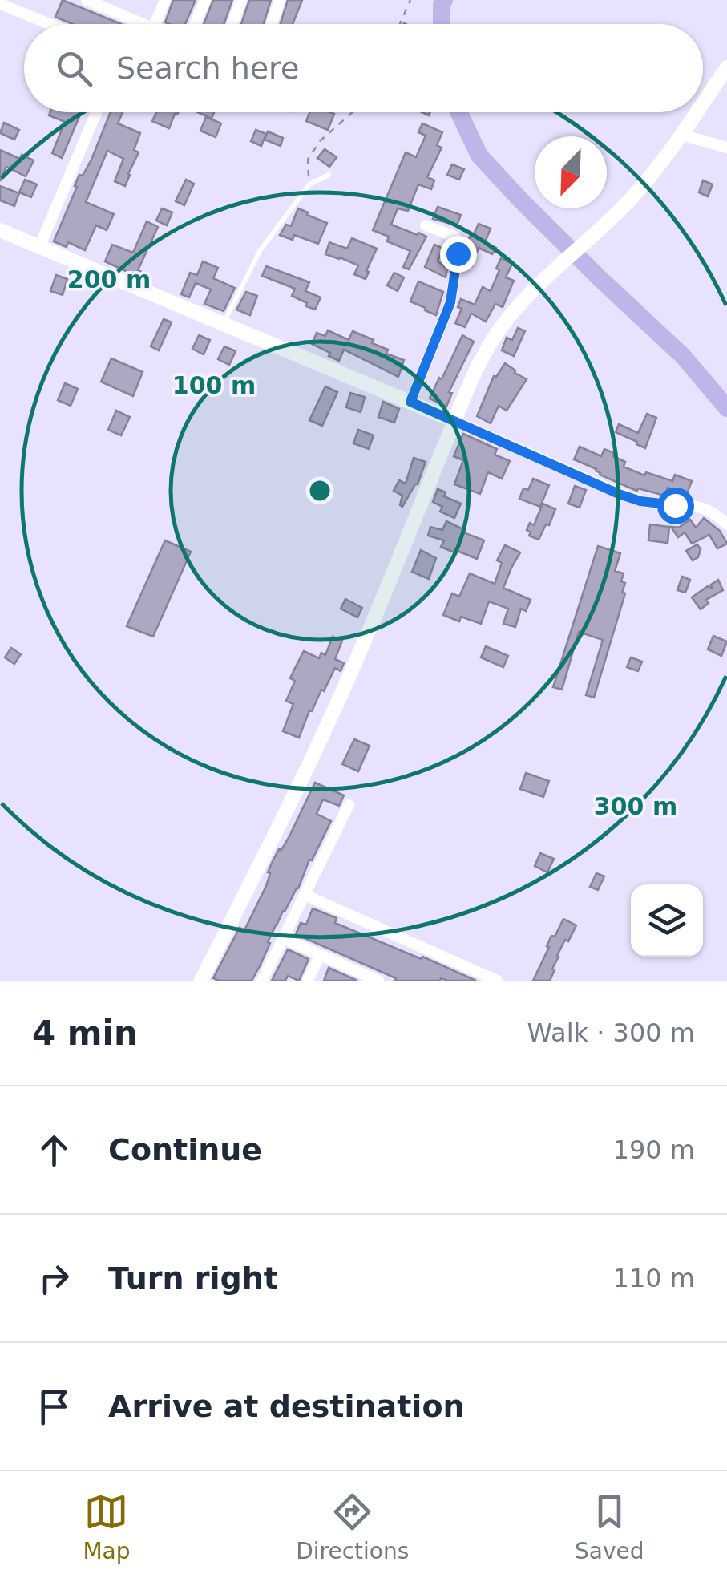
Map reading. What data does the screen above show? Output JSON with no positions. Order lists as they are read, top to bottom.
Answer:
{
  "north": "bottom left",
  "page": {
    "search": "Search here",
    "heading": ["4 min", "Walk · 300 m"],
    "list": [
      ["Continue", "190 m"],
      ["Turn right", "110 m"],
      "Arrive at destination"
    ],
    "nav": ["Map", "Directions", "Saved"]
  },
  "rings": ["200 m", "100 m", "300 m"]
}
